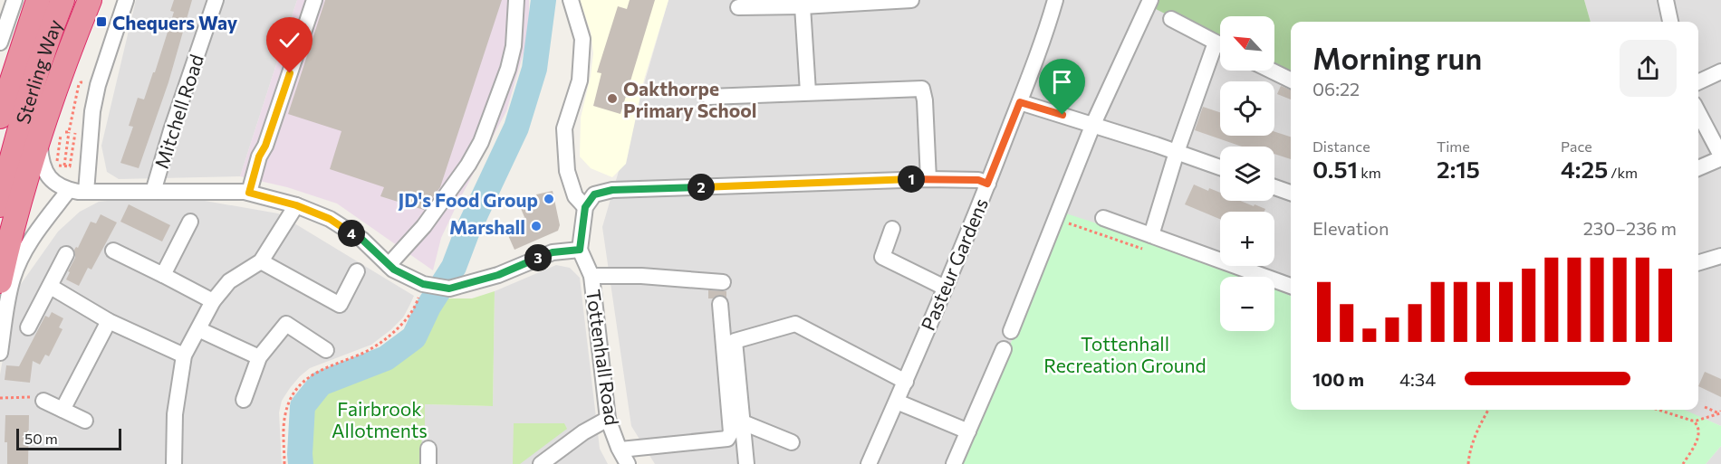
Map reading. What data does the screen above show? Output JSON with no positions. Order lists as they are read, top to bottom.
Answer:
{
  "streets": {
    "highway": ["Sterling Way"],
    "street": ["Mitchell Road", "Pasteur Gardens", "Tottenhall Road"]
  },
  "parks": ["Tottenhall Recreation Ground", "Fairbrook Allotments"],
  "places": {
    "transit": ["Chequers Way"],
    "other": ["Oakthorpe Primary School", "JD's Food Group", "Marshall"]
  },
  "scale_bar": "50 m",
  "north": "top left",
  "page": {
    "map_buttons": ["+", "−"],
    "heading": ["Morning run", "06:22"],
    "stats": [
      ["Distance", "0.51 km"],
      ["Time", "2:15"],
      ["Pace", "4:25 /km"]
    ],
    "pins": [
      "1",
      "2",
      "4",
      "3"
    ],
    "chart": ["Elevation", "230–236 m"],
    "list": [
      {
        "name": "100 m",
        "note": "4:34"
      }
    ],
    "scale": "50 m"
  }
}
